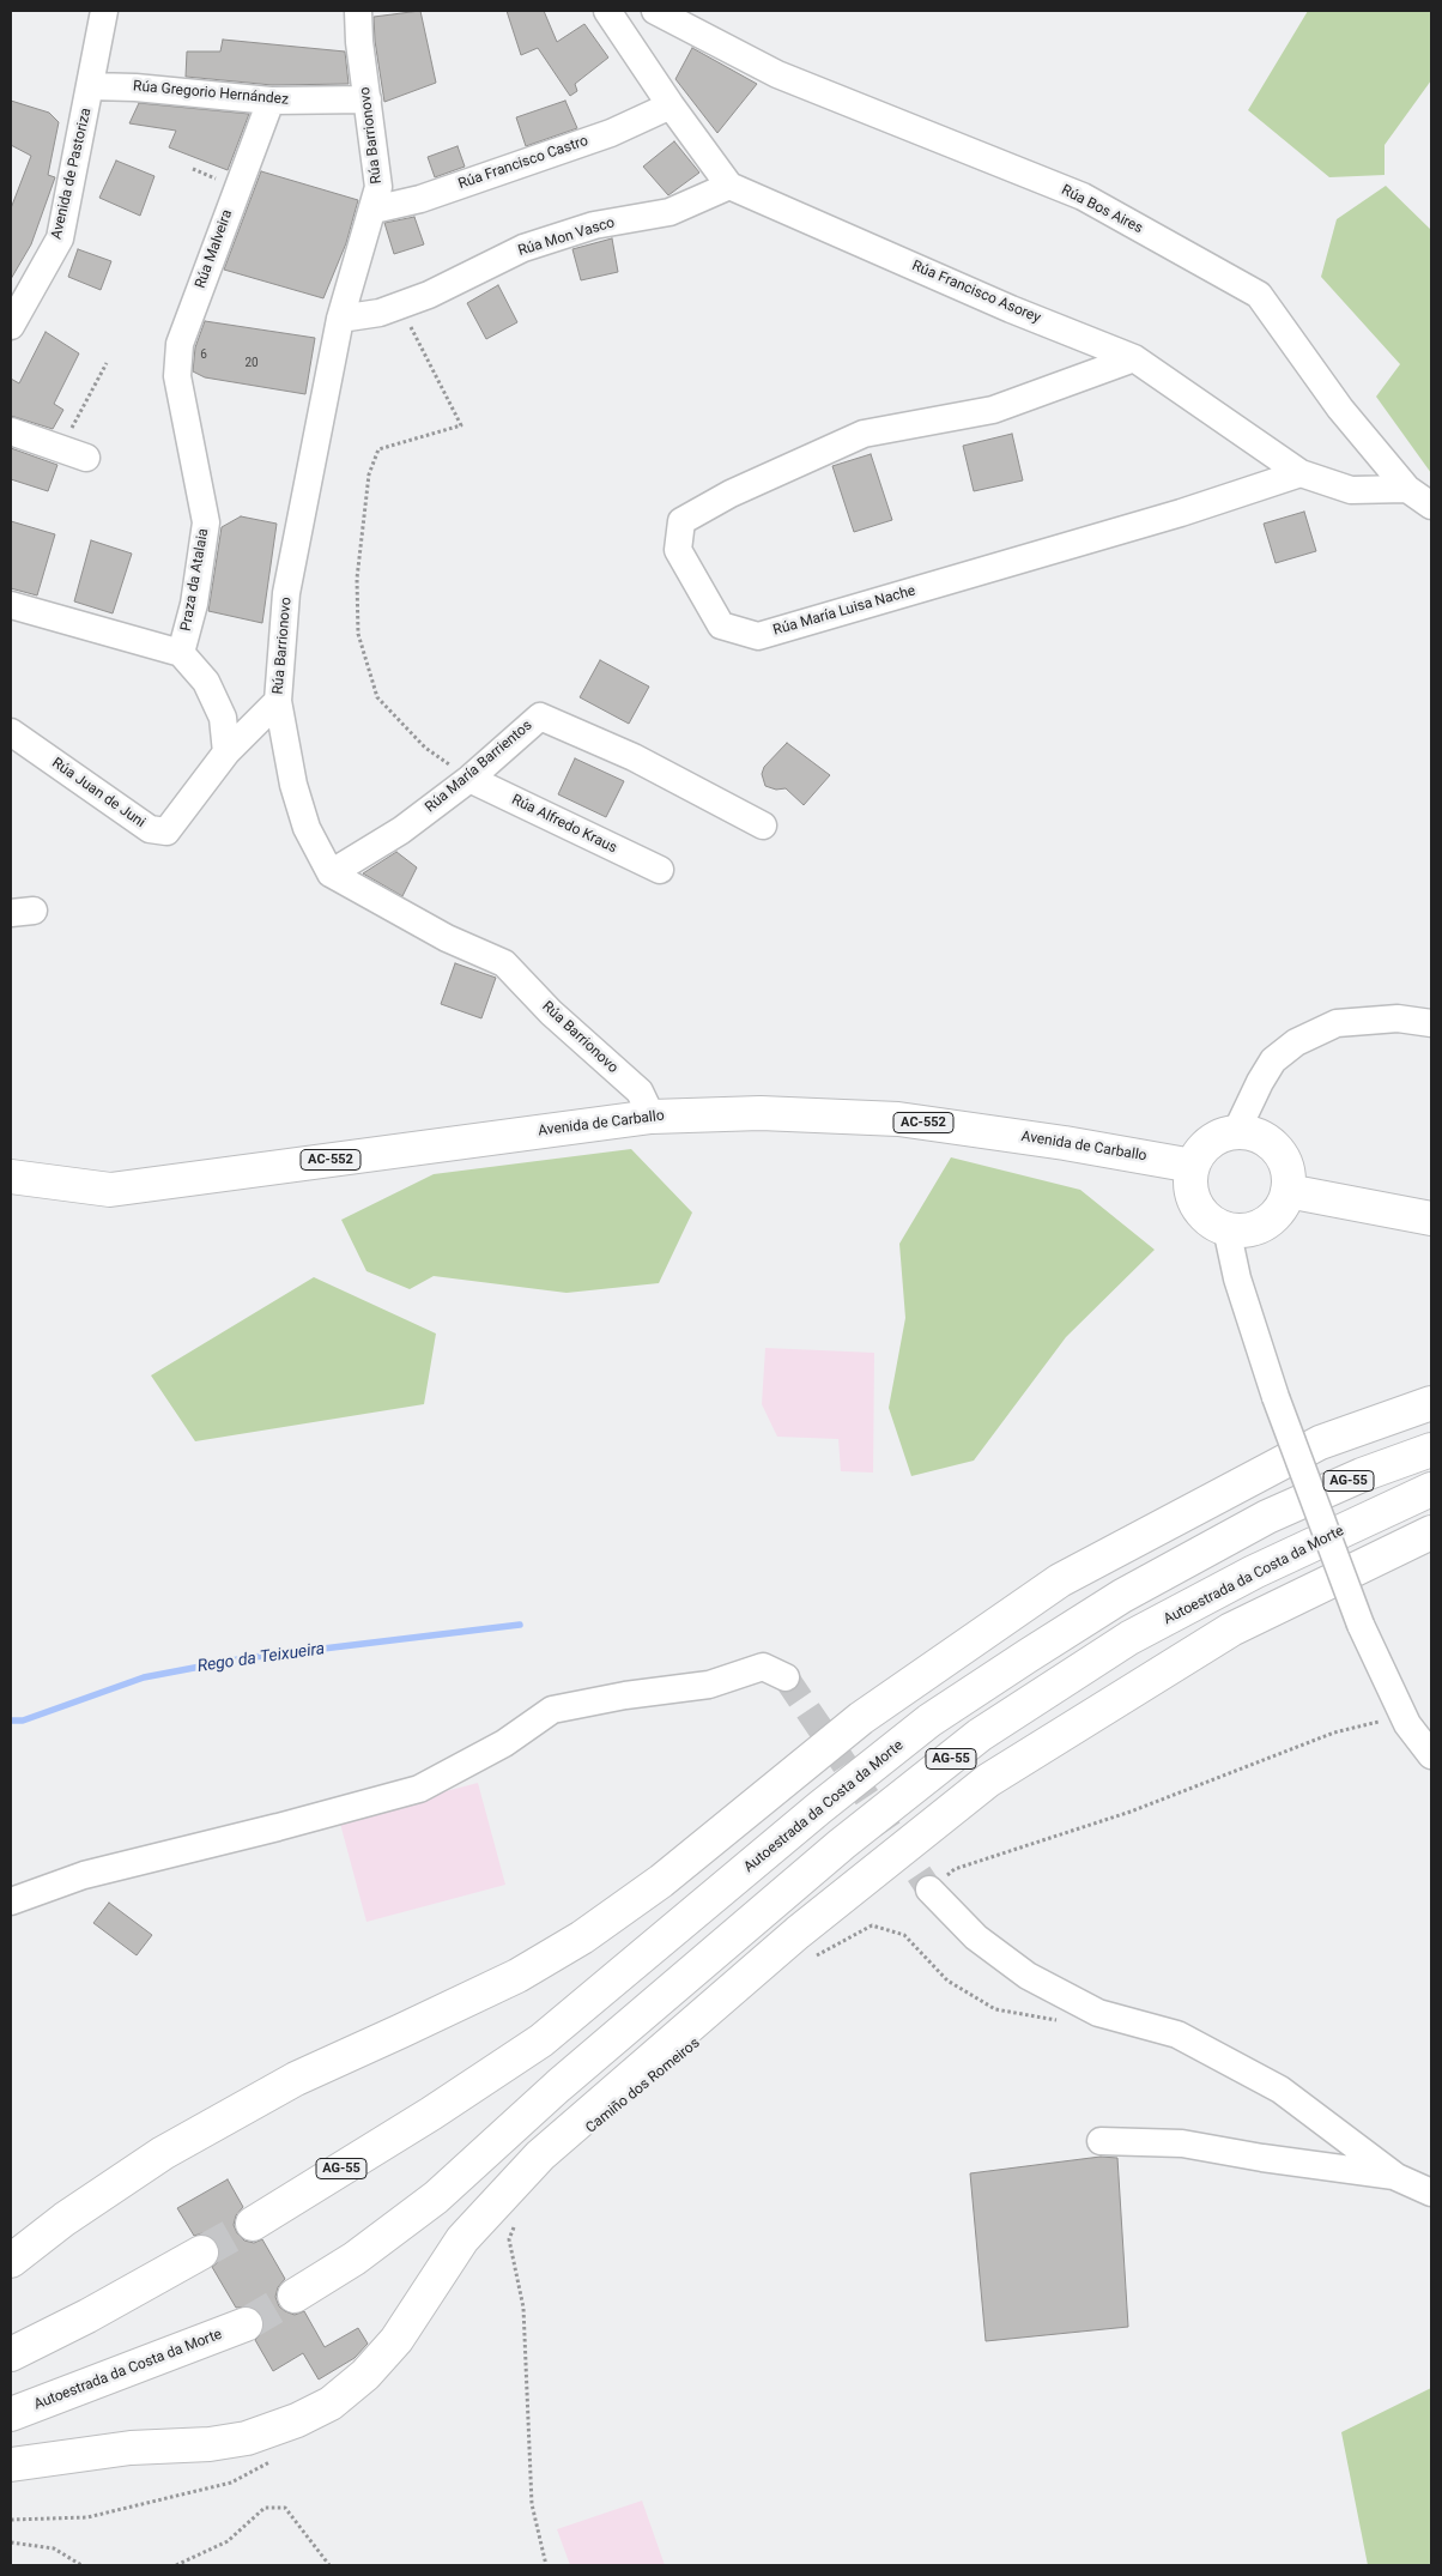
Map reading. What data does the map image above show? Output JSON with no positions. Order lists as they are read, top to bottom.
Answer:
{
  "streets": {
    "main road": [
      "AC-552",
      "Avenida de Carballo",
      "AG-55",
      "Autoestrada da Costa da Morte"
    ],
    "street": [
      "Rúa Gregorio Hernández",
      "Rúa Barrionovo",
      "Rúa Francisco Castro",
      "Avenida de Pastoriza",
      "Rúa Bos Aires",
      "Rúa Mon Vasco",
      "Rúa Malveira",
      "Rúa Francisco Asorey",
      "Praza da Atalaia",
      "Rúa María Luisa Nache",
      "Rúa María Barrientos",
      "Rúa Juan de Juni",
      "Rúa Alfredo Kraus"
    ]
  },
  "crossings": [
    ["Rúa Gregorio Hernández", "Rúa Barrionovo"],
    ["Rúa Gregorio Hernández", "Avenida de Pastoriza"],
    ["Rúa Gregorio Hernández", "Rúa Malveira"],
    ["Rúa Barrionovo", "Rúa Francisco Castro"],
    ["Rúa Barrionovo", "Rúa Mon Vasco"],
    ["Rúa Barrionovo", "Rúa María Barrientos"],
    ["Rúa Barrionovo", "Rúa Juan de Juni"],
    ["Rúa Barrionovo", "Avenida de Carballo"],
    ["Rúa Bos Aires", "Rúa Francisco Asorey"],
    ["Rúa Mon Vasco", "Rúa Francisco Asorey"],
    ["Rúa Malveira", "Praza da Atalaia"],
    ["Rúa Francisco Asorey", "Rúa María Luisa Nache"],
    ["Rúa María Barrientos", "Rúa Alfredo Kraus"]
  ],
  "water": ["Rego da Teixueira"],
  "house_numbers": ["6", "20"]
}
